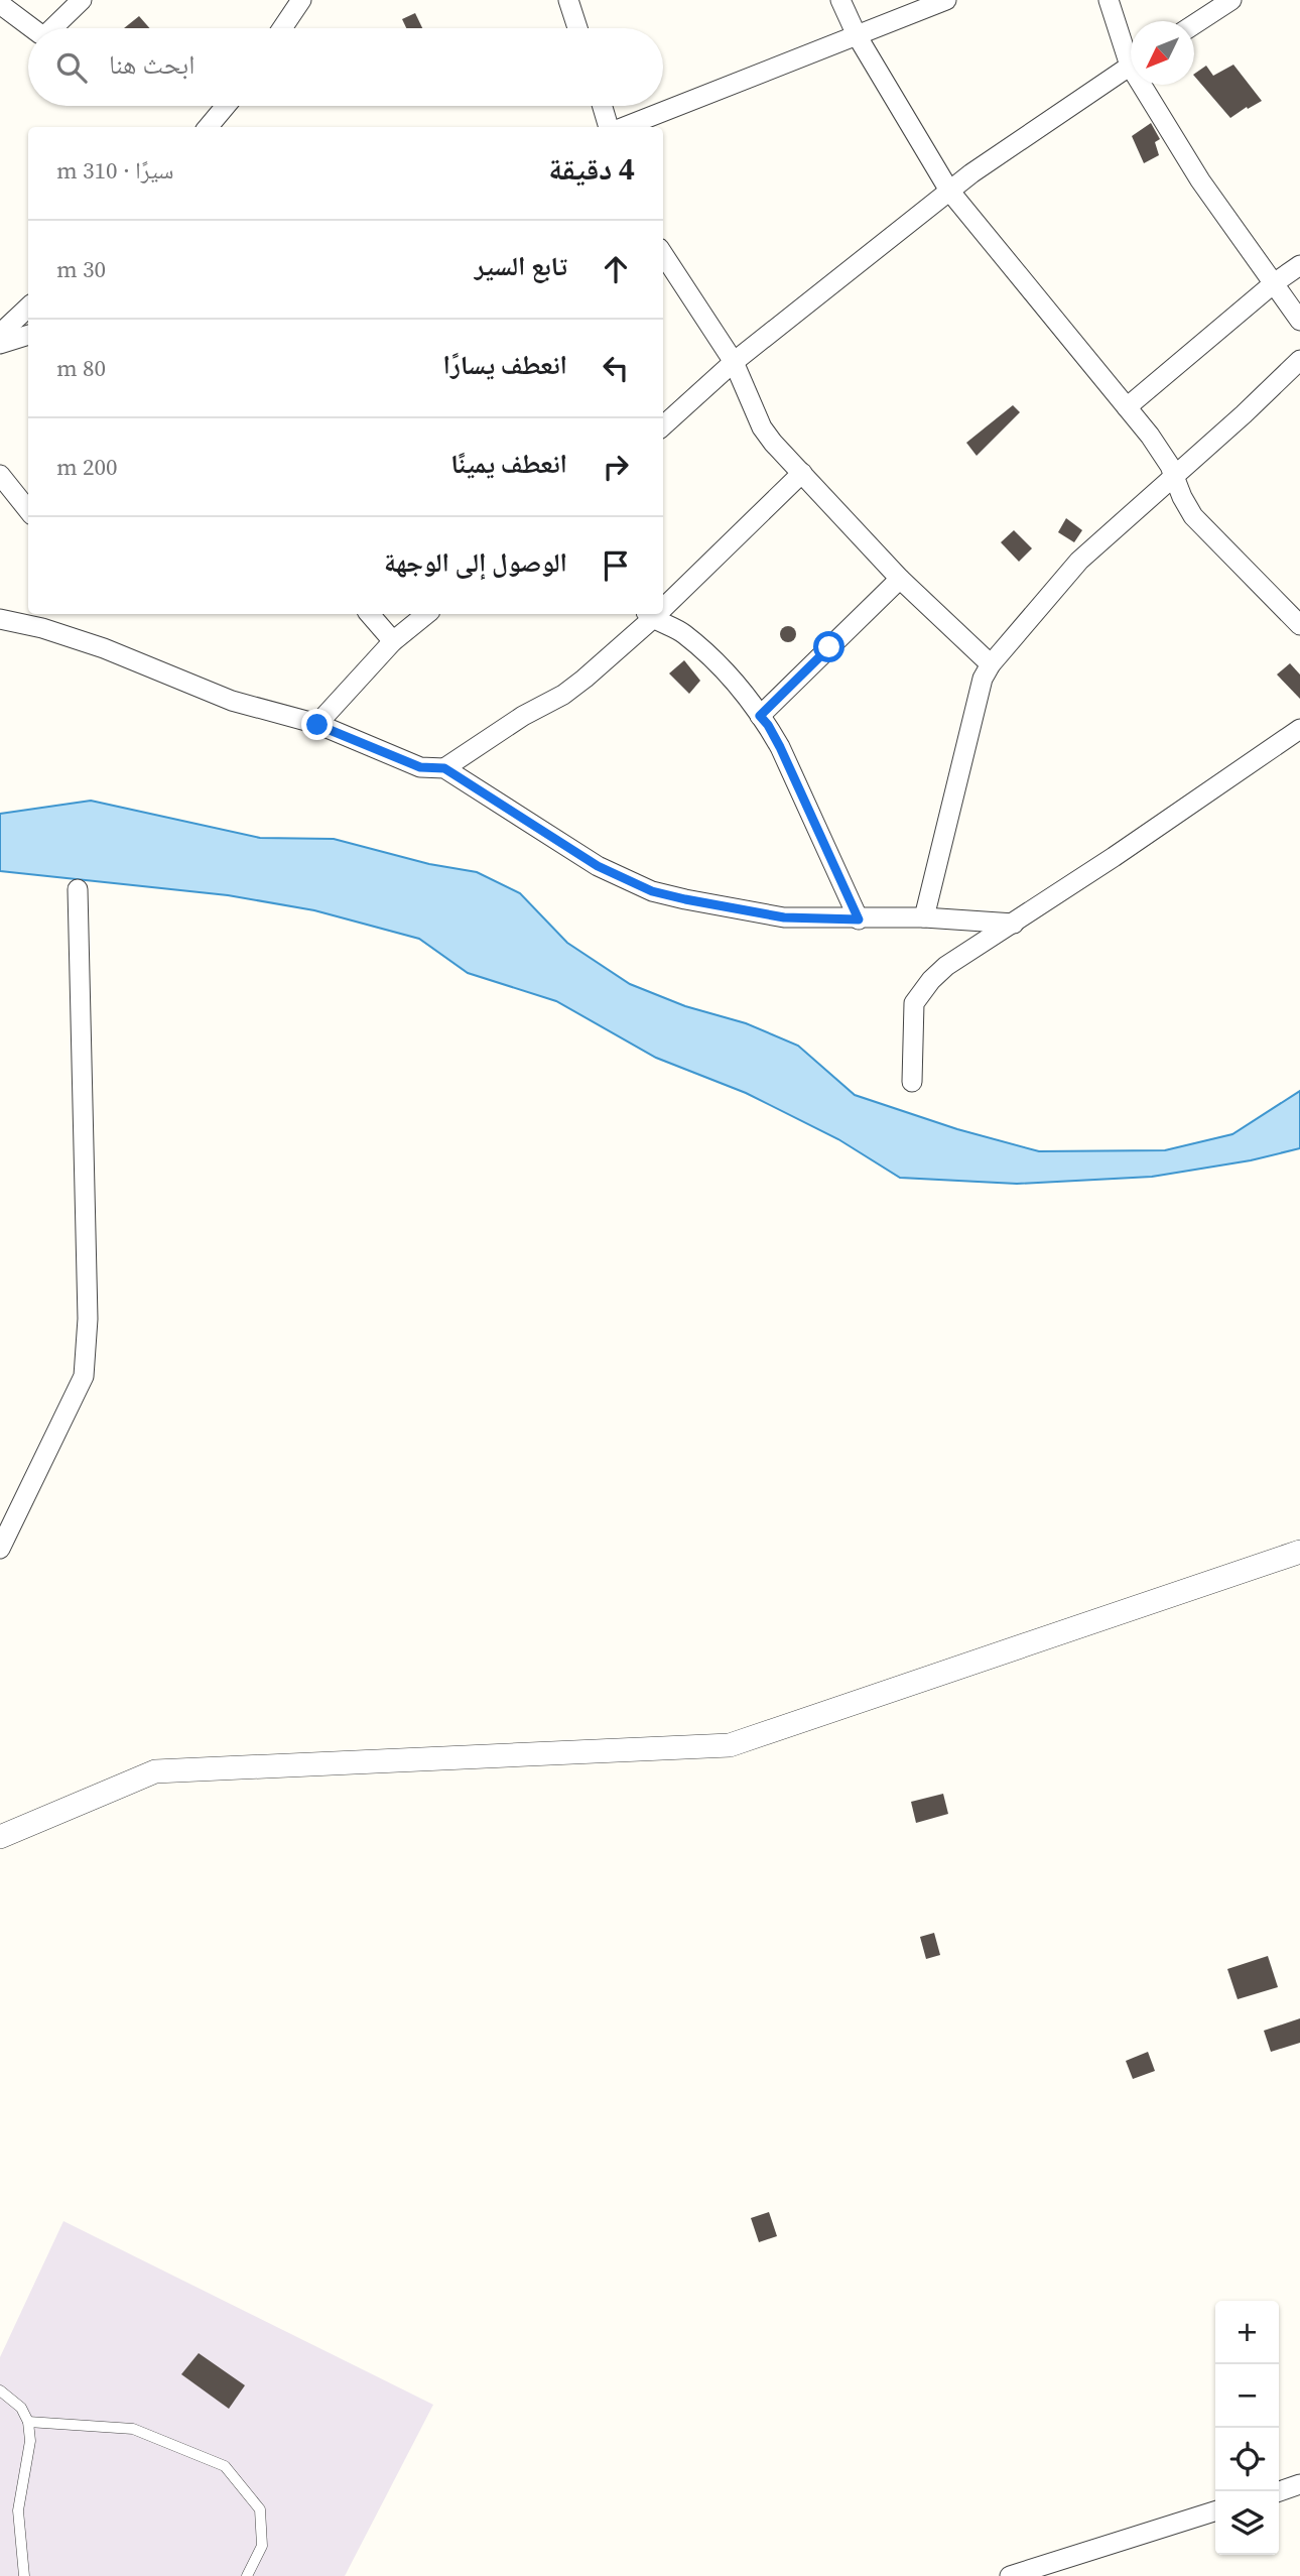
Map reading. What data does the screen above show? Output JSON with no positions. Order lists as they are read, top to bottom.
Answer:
{
  "north": "bottom left",
  "page": {
    "search": "ابحث هنا",
    "heading": ["4 دقيقة", "سيرًا · 310 m"],
    "list": [
      ["تابع السير", "30 m"],
      ["انعطف يسارًا", "80 m"],
      ["انعطف يمينًا", "200 m"],
      "الوصول إلى الوجهة"
    ],
    "map_buttons": ["+", "−"]
  }
}
